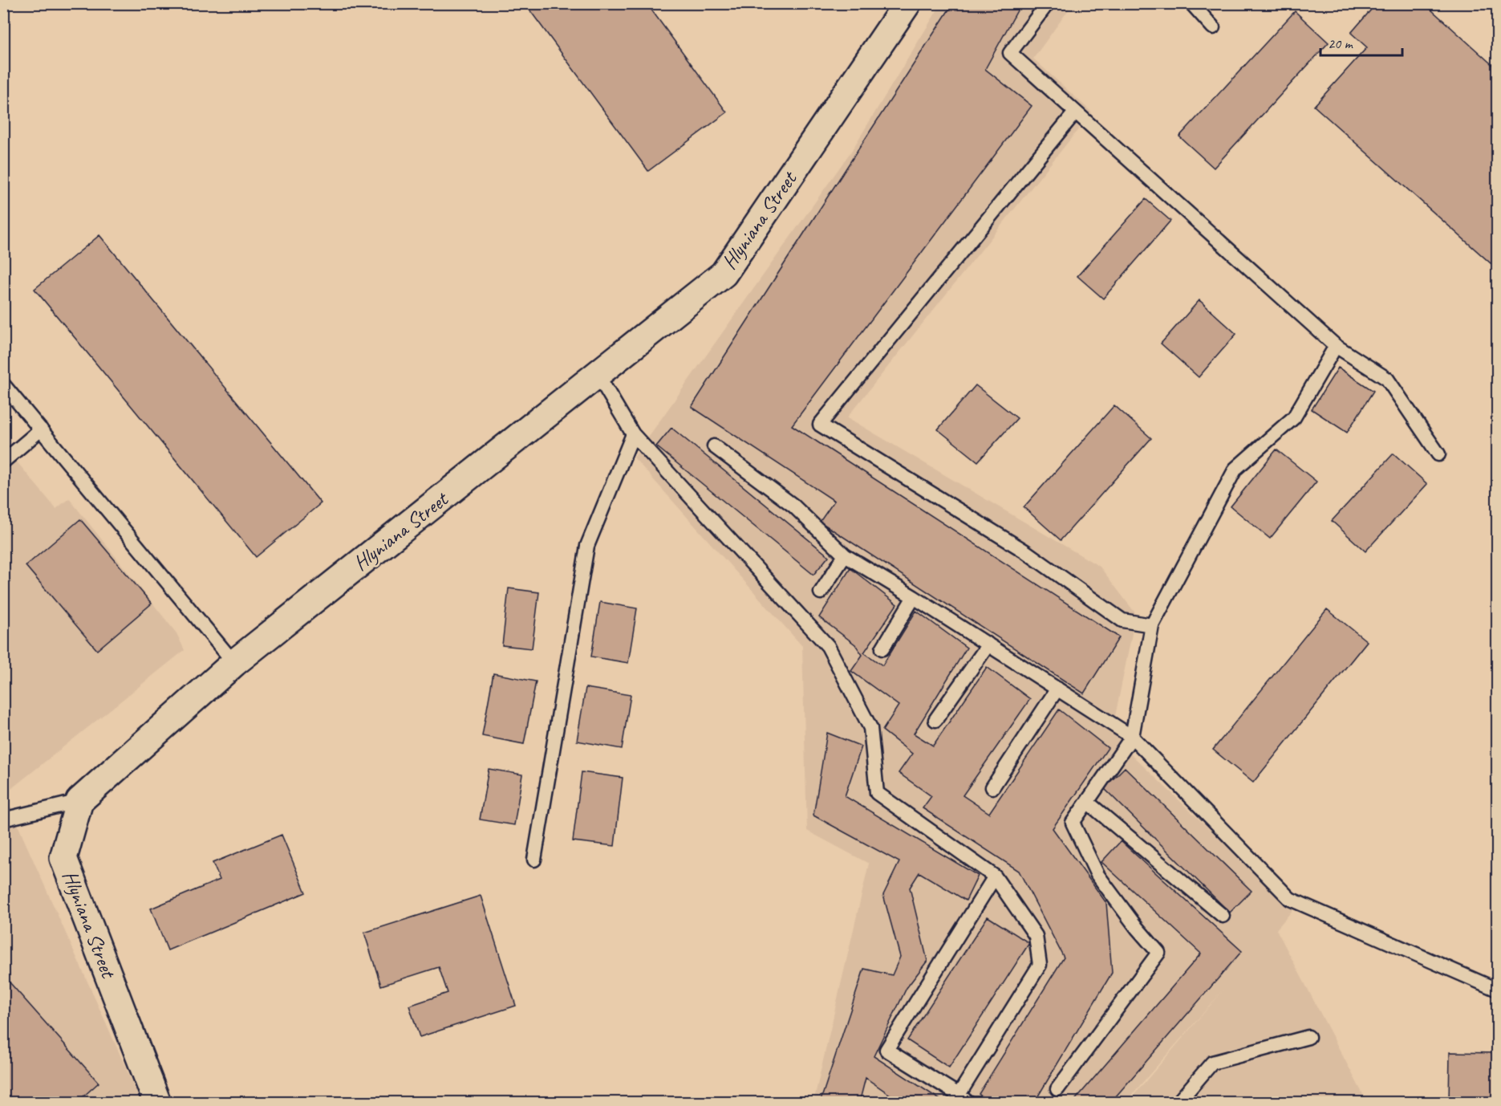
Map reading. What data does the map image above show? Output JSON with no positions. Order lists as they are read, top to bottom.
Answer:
{
  "streets": {
    "street": ["Hlyniana Street"]
  },
  "scale_bar": "20 m"
}
